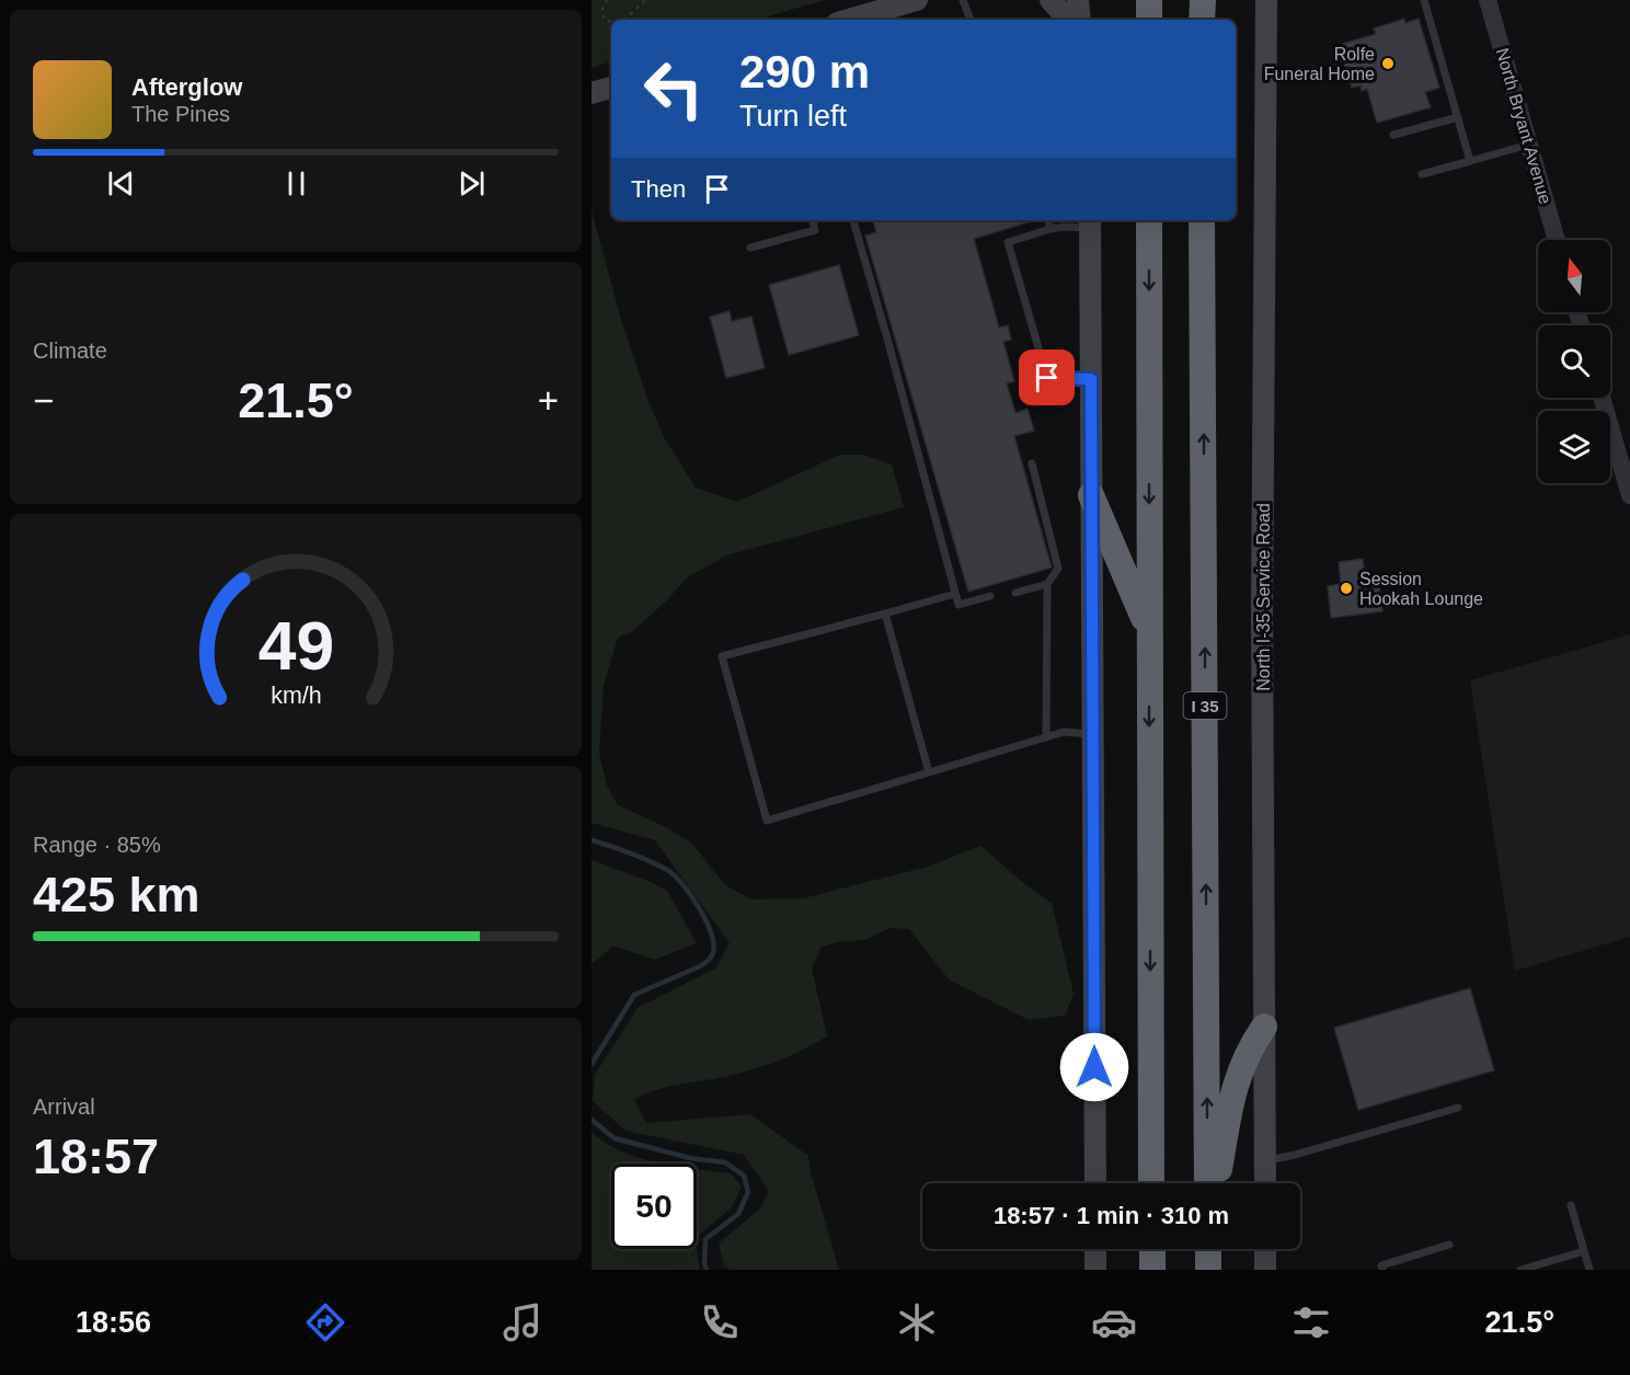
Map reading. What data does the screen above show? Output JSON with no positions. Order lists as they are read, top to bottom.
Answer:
{
  "streets": {
    "highway": ["I 35"],
    "main road": ["North I-35 Service Road"],
    "street": ["North Bryant Avenue"]
  },
  "places": ["Rolfe Funeral Home", "Session Hookah Lounge"],
  "north": "top",
  "page": {
    "turn": ["290 m", "Turn left"],
    "song": ["Afterglow", "The Pines"],
    "then": "Then",
    "tile": [
      "Climate",
      ["Range · 85%", "425 km"],
      ["Arrival", "18:57"]
    ],
    "heat": ["−", "21.5°", "+"],
    "limit": "50",
    "trip": "18:57 · 1 min · 310 m",
    "tabs": ["18:56", "21.5°"],
    "gauge": ["49", "km/h"]
  }
}
